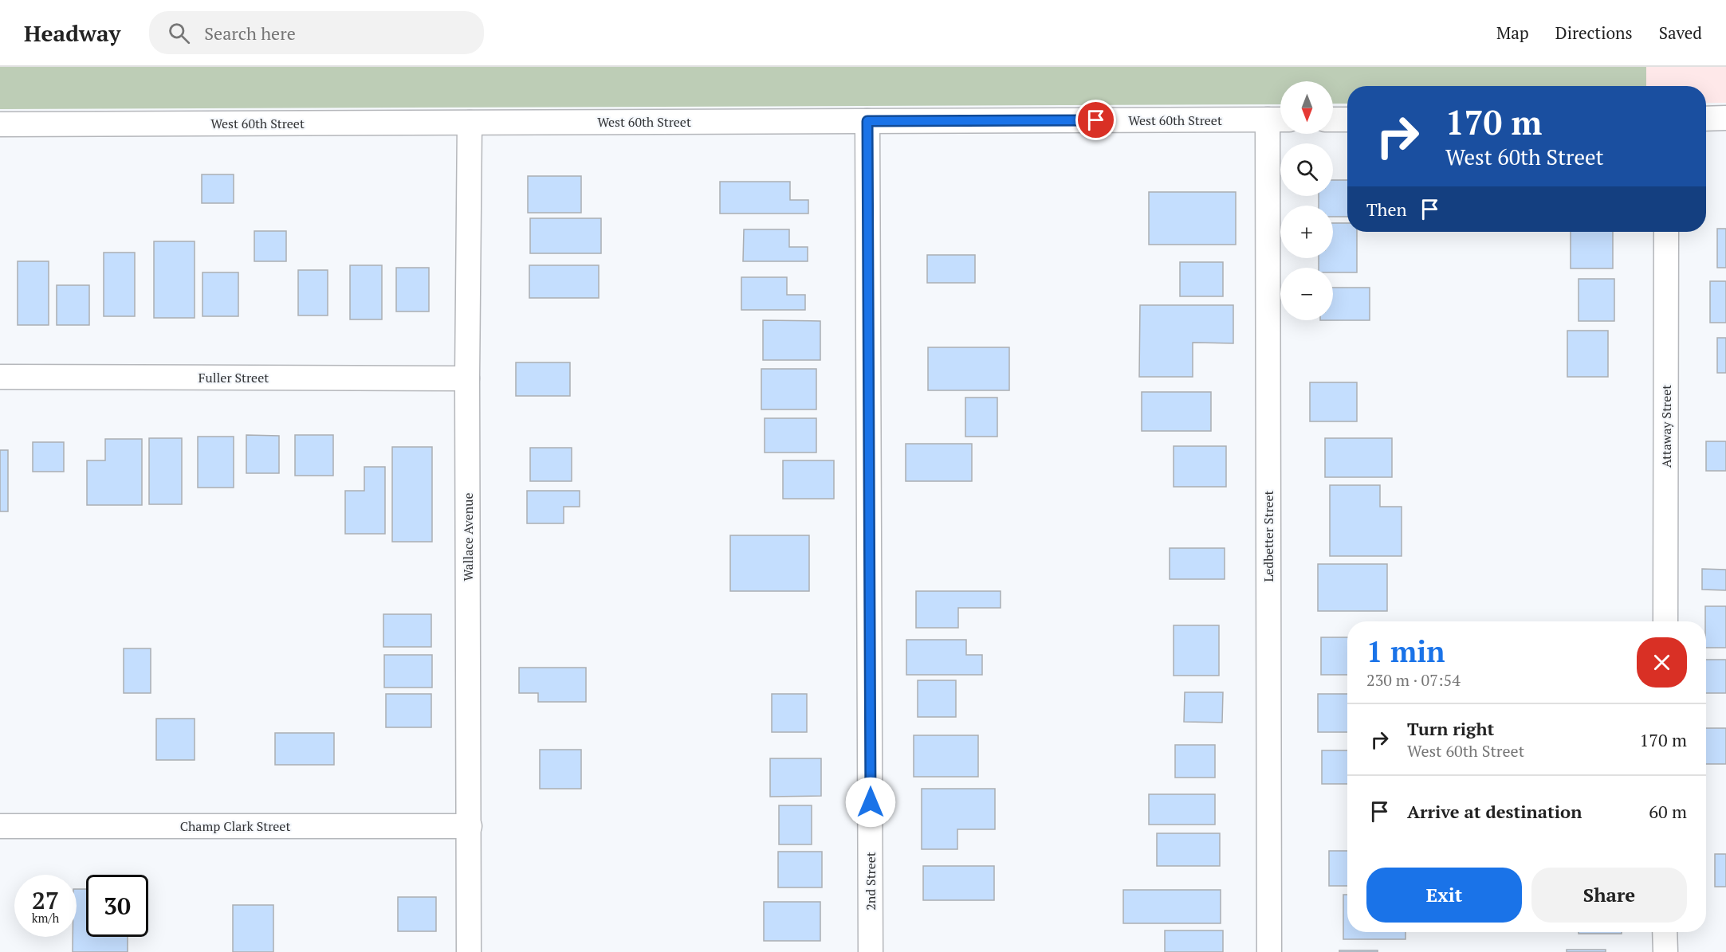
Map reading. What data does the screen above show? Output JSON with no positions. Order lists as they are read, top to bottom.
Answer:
{
  "streets": {
    "street": [
      "West 60th Street",
      "Fuller Street",
      "Attaway Street",
      "Ledbetter Street",
      "Wallace Avenue",
      "Champ Clark Street",
      "2nd Street"
    ]
  },
  "crossings": [
    ["West 60th Street", "Ledbetter Street"],
    ["West 60th Street", "Wallace Avenue"],
    ["West 60th Street", "2nd Street"],
    ["Fuller Street", "Wallace Avenue"],
    ["Wallace Avenue", "Champ Clark Street"]
  ],
  "north": "bottom",
  "page": {
    "header": "Headway",
    "search": "Search here",
    "nav": ["Map", "Directions", "Saved"],
    "map_buttons": ["+", "−"],
    "turn": ["170 m", "West 60th Street"],
    "then": "Then",
    "heading": ["1 min", "230 m · 07:54"],
    "list": [
      {
        "name": "Turn right",
        "note": "West 60th Street",
        "value": "170 m"
      },
      {
        "name": "Arrive at destination",
        "value": "60 m"
      }
    ],
    "buttons": ["Exit", "Share"],
    "speed": "27 km/h",
    "limit": "30"
  }
}
